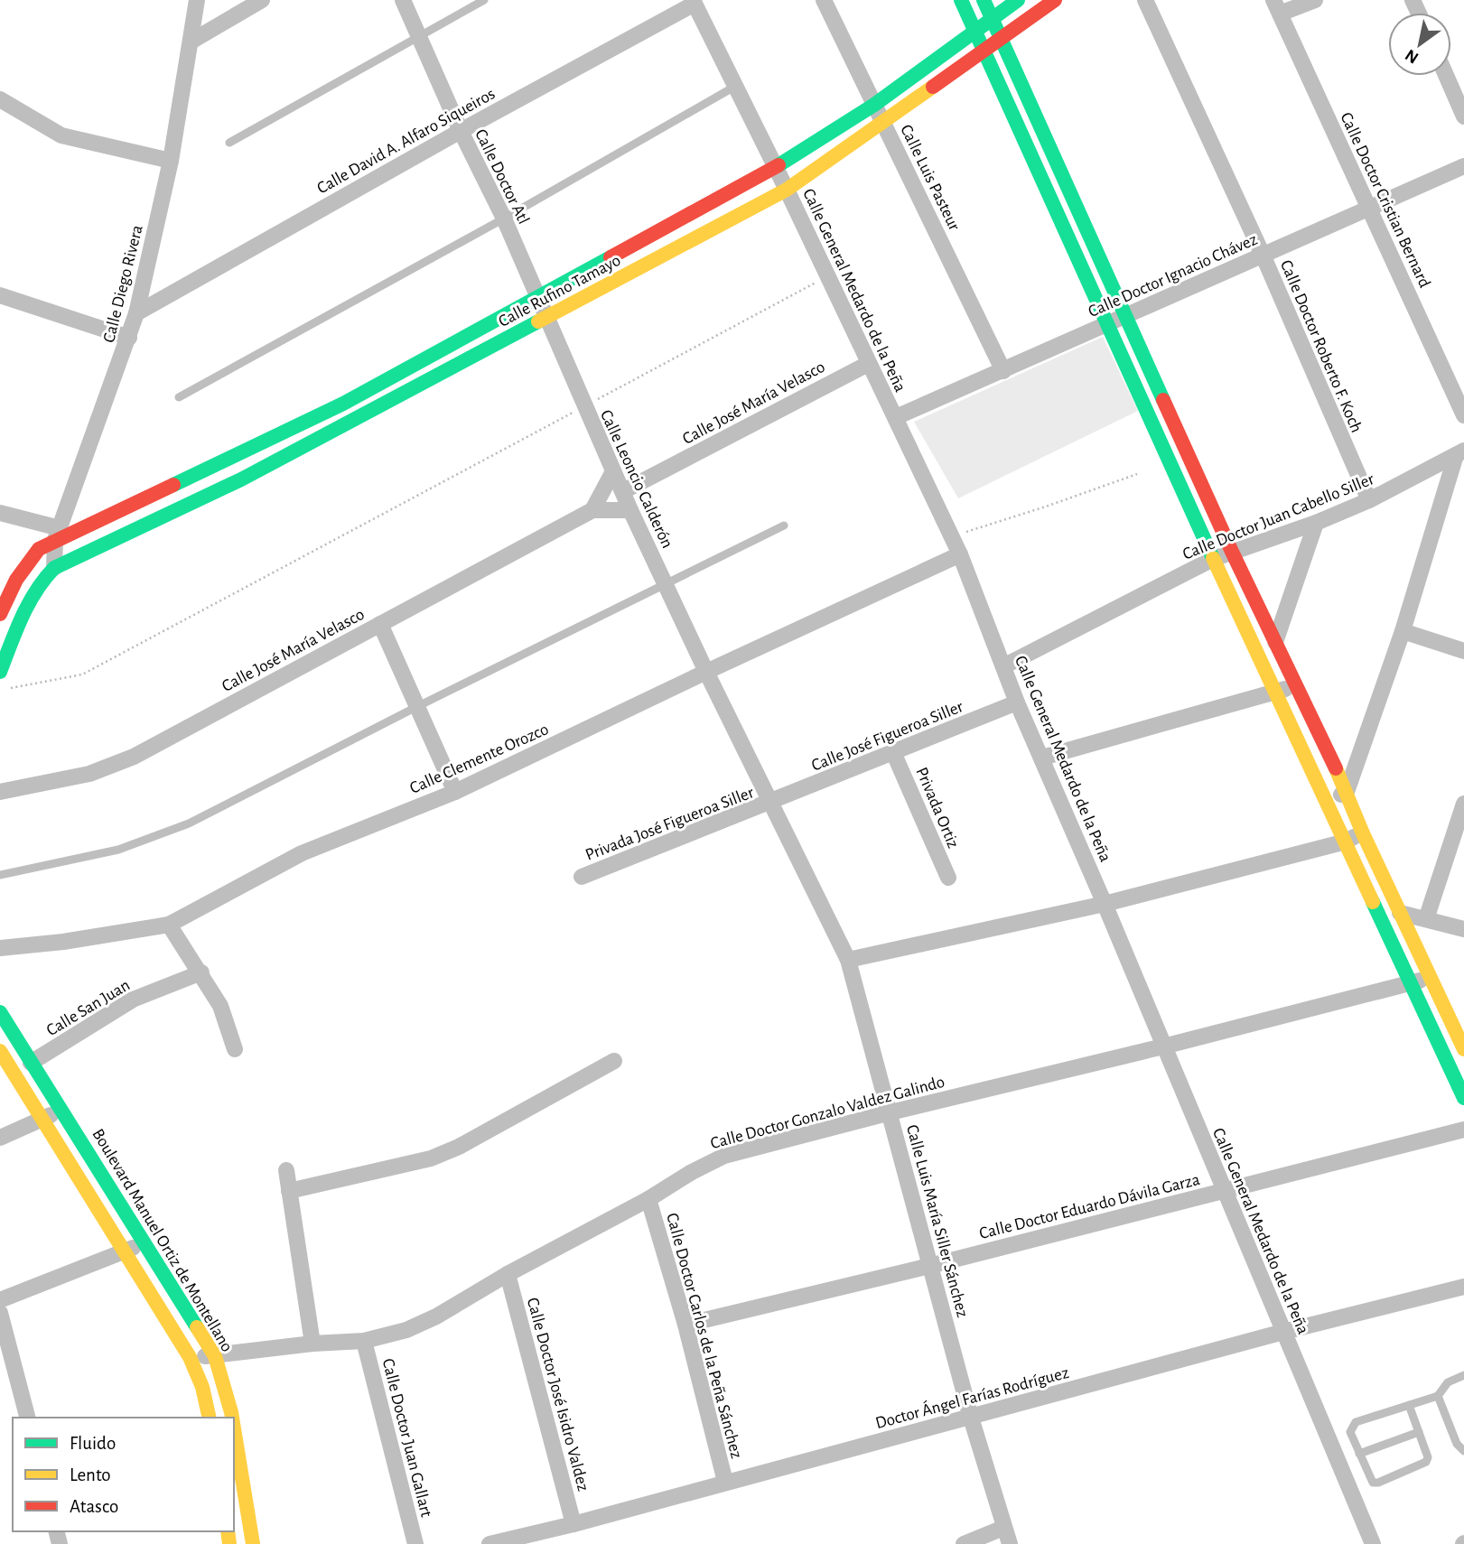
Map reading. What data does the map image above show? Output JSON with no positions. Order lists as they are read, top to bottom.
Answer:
{
  "streets": {
    "street": [
      "Calle David A. Alfaro Siqueiros",
      "Calle Doctor Atl",
      "Calle Luis Pasteur",
      "Calle Doctor Cristian Bernard",
      "Calle Doctor Ignacio Chávez",
      "Calle Diego Rivera",
      "Calle Rufino Tamayo",
      "Calle General Medardo de la Peña",
      "Calle Doctor Roberto F. Koch",
      "Calle José María Velasco",
      "Calle Leoncio Calderón",
      "Calle Doctor Juan Cabello Siller",
      "Calle José Figueroa Siller",
      "Calle Clemente Orozco",
      "Privada Ortiz",
      "Privada José Figueroa Siller",
      "Calle San Juan",
      "Calle Doctor Gonzalo Valdez Galindo",
      "Calle Doctor Eduardo Dávila Garza",
      "Calle Luis María Siller Sánchez",
      "Boulevard Manuel Ortiz de Montellano",
      "Calle Doctor Carlos de la Peña Sánchez",
      "Calle Doctor José Isidro Valdez",
      "Doctor Ángel Farías Rodríguez",
      "Calle Doctor Juan Gallart"
    ]
  },
  "crossings": [
    ["Calle David A. Alfaro Siqueiros", "Calle Doctor Atl"],
    ["Calle David A. Alfaro Siqueiros", "Calle Diego Rivera"],
    ["Calle David A. Alfaro Siqueiros", "Calle General Medardo de la Peña"],
    ["Calle Doctor Atl", "Calle Rufino Tamayo"],
    ["Calle Doctor Atl", "Calle Leoncio Calderón"],
    ["Calle Luis Pasteur", "Calle Doctor Ignacio Chávez"],
    ["Calle Luis Pasteur", "Calle Rufino Tamayo"],
    ["Calle Doctor Cristian Bernard", "Calle Doctor Ignacio Chávez"],
    ["Calle Doctor Ignacio Chávez", "Calle General Medardo de la Peña"],
    ["Calle Doctor Ignacio Chávez", "Calle Doctor Roberto F. Koch"],
    ["Calle Diego Rivera", "Calle Rufino Tamayo"],
    ["Calle Rufino Tamayo", "Calle General Medardo de la Peña"],
    ["Calle Rufino Tamayo", "Calle Leoncio Calderón"],
    ["Calle General Medardo de la Peña", "Calle José María Velasco"],
    ["Calle General Medardo de la Peña", "Calle Doctor Juan Cabello Siller"],
    ["Calle General Medardo de la Peña", "Calle José Figueroa Siller"],
    ["Calle General Medardo de la Peña", "Calle Clemente Orozco"],
    ["Calle General Medardo de la Peña", "Calle Doctor Gonzalo Valdez Galindo"],
    ["Calle General Medardo de la Peña", "Calle Doctor Eduardo Dávila Garza"],
    ["Calle General Medardo de la Peña", "Doctor Ángel Farías Rodríguez"],
    ["Calle Doctor Roberto F. Koch", "Calle Doctor Juan Cabello Siller"],
    ["Calle José María Velasco", "Calle Leoncio Calderón"],
    ["Calle Leoncio Calderón", "Calle Clemente Orozco"],
    ["Calle Leoncio Calderón", "Calle Luis María Siller Sánchez"],
    ["Calle José Figueroa Siller", "Privada Ortiz"],
    ["Calle José Figueroa Siller", "Privada José Figueroa Siller"],
    ["Calle José Figueroa Siller", "Calle Luis María Siller Sánchez"],
    ["Calle Clemente Orozco", "Calle Luis María Siller Sánchez"],
    ["Privada José Figueroa Siller", "Calle Luis María Siller Sánchez"],
    ["Calle San Juan", "Boulevard Manuel Ortiz de Montellano"],
    ["Calle Doctor Gonzalo Valdez Galindo", "Calle Luis María Siller Sánchez"],
    ["Calle Doctor Gonzalo Valdez Galindo", "Boulevard Manuel Ortiz de Montellano"],
    ["Calle Doctor Gonzalo Valdez Galindo", "Calle Doctor Carlos de la Peña Sánchez"],
    ["Calle Doctor Gonzalo Valdez Galindo", "Calle Doctor José Isidro Valdez"],
    ["Calle Doctor Gonzalo Valdez Galindo", "Calle Doctor Juan Gallart"],
    ["Calle Doctor Eduardo Dávila Garza", "Calle Luis María Siller Sánchez"],
    ["Calle Doctor Eduardo Dávila Garza", "Calle Doctor Carlos de la Peña Sánchez"],
    ["Calle Luis María Siller Sánchez", "Doctor Ángel Farías Rodríguez"],
    ["Calle Doctor Carlos de la Peña Sánchez", "Doctor Ángel Farías Rodríguez"],
    ["Calle Doctor José Isidro Valdez", "Doctor Ángel Farías Rodríguez"]
  ],
  "legend": ["Fluido", "Lento", "Atasco"],
  "north": "bottom left"
}
